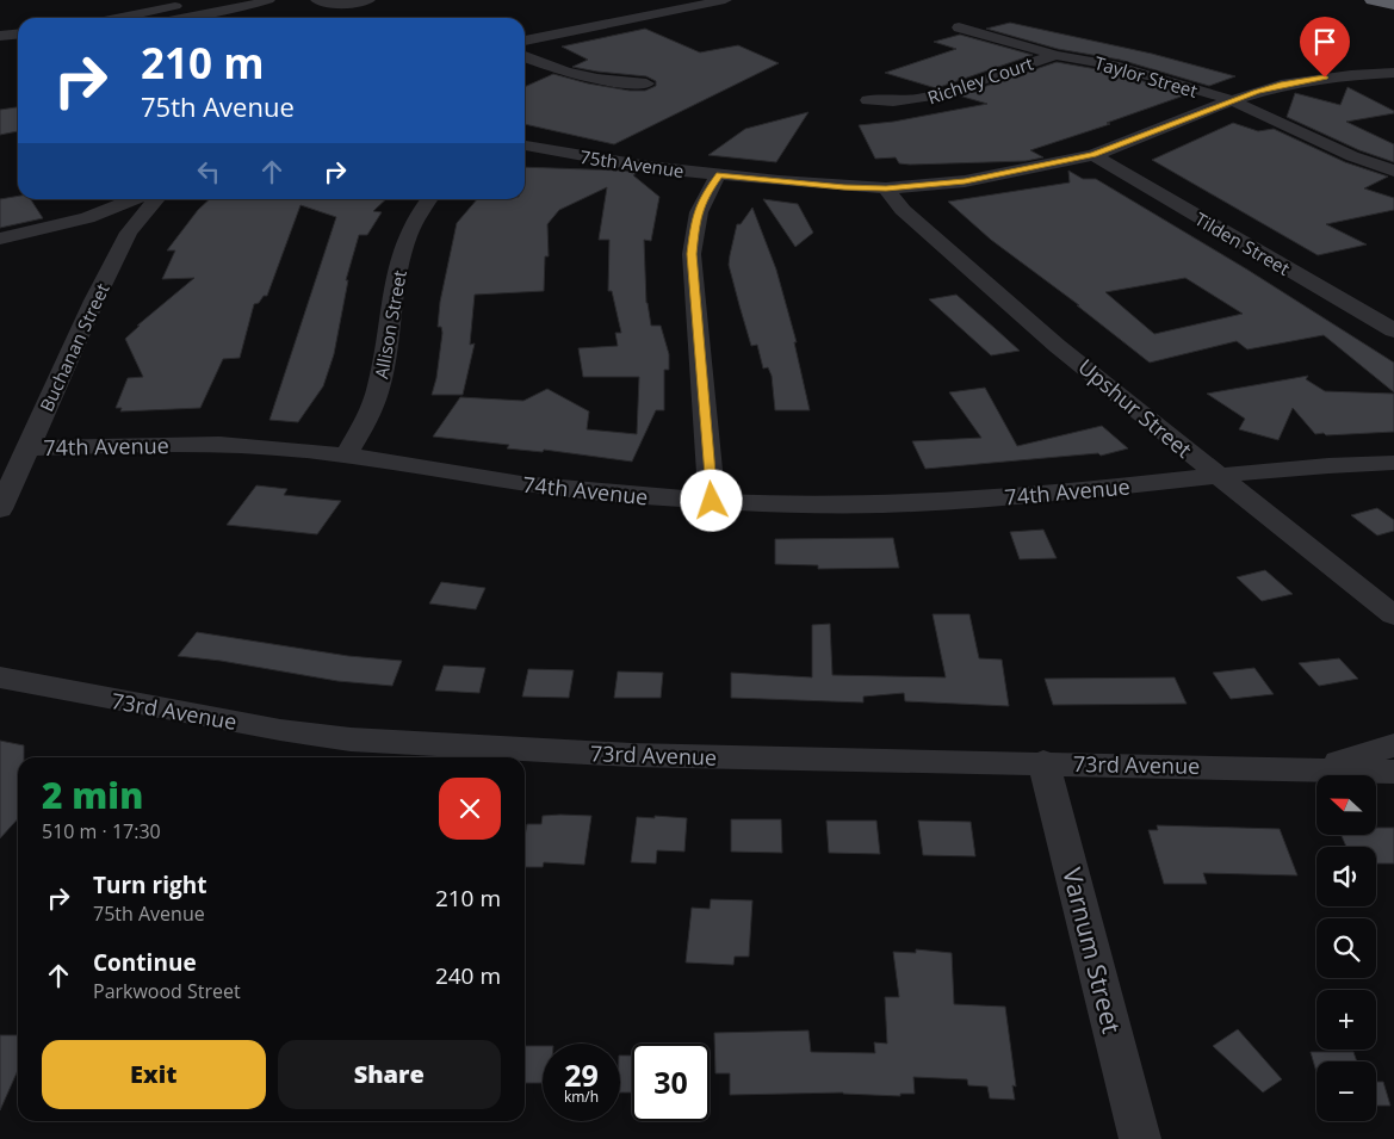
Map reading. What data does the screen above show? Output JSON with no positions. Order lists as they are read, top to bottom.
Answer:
{
  "streets": {
    "street": [
      "Taylor Street",
      "Richley Court",
      "75th Avenue",
      "Tilden Street",
      "Allison Street",
      "Buchanan Street",
      "Upshur Street",
      "74th Avenue",
      "73rd Avenue",
      "Varnum Street"
    ]
  },
  "crossings": [
    ["Taylor Street", "Richley Court"],
    ["Taylor Street", "75th Avenue"],
    ["75th Avenue", "Tilden Street"],
    ["75th Avenue", "Upshur Street"],
    ["Allison Street", "74th Avenue"],
    ["Buchanan Street", "74th Avenue"],
    ["Upshur Street", "74th Avenue"],
    ["73rd Avenue", "Varnum Street"]
  ],
  "north": "left",
  "page": {
    "turn": ["210 m", "75th Avenue"],
    "heading": ["2 min", "510 m · 17:30"],
    "map_buttons": ["+", "−"],
    "list": [
      {
        "name": "Turn right",
        "note": "75th Avenue",
        "value": "210 m"
      },
      {
        "name": "Continue",
        "note": "Parkwood Street",
        "value": "240 m"
      }
    ],
    "buttons": ["Exit", "Share"],
    "speed": "29 km/h",
    "limit": "30"
  }
}
